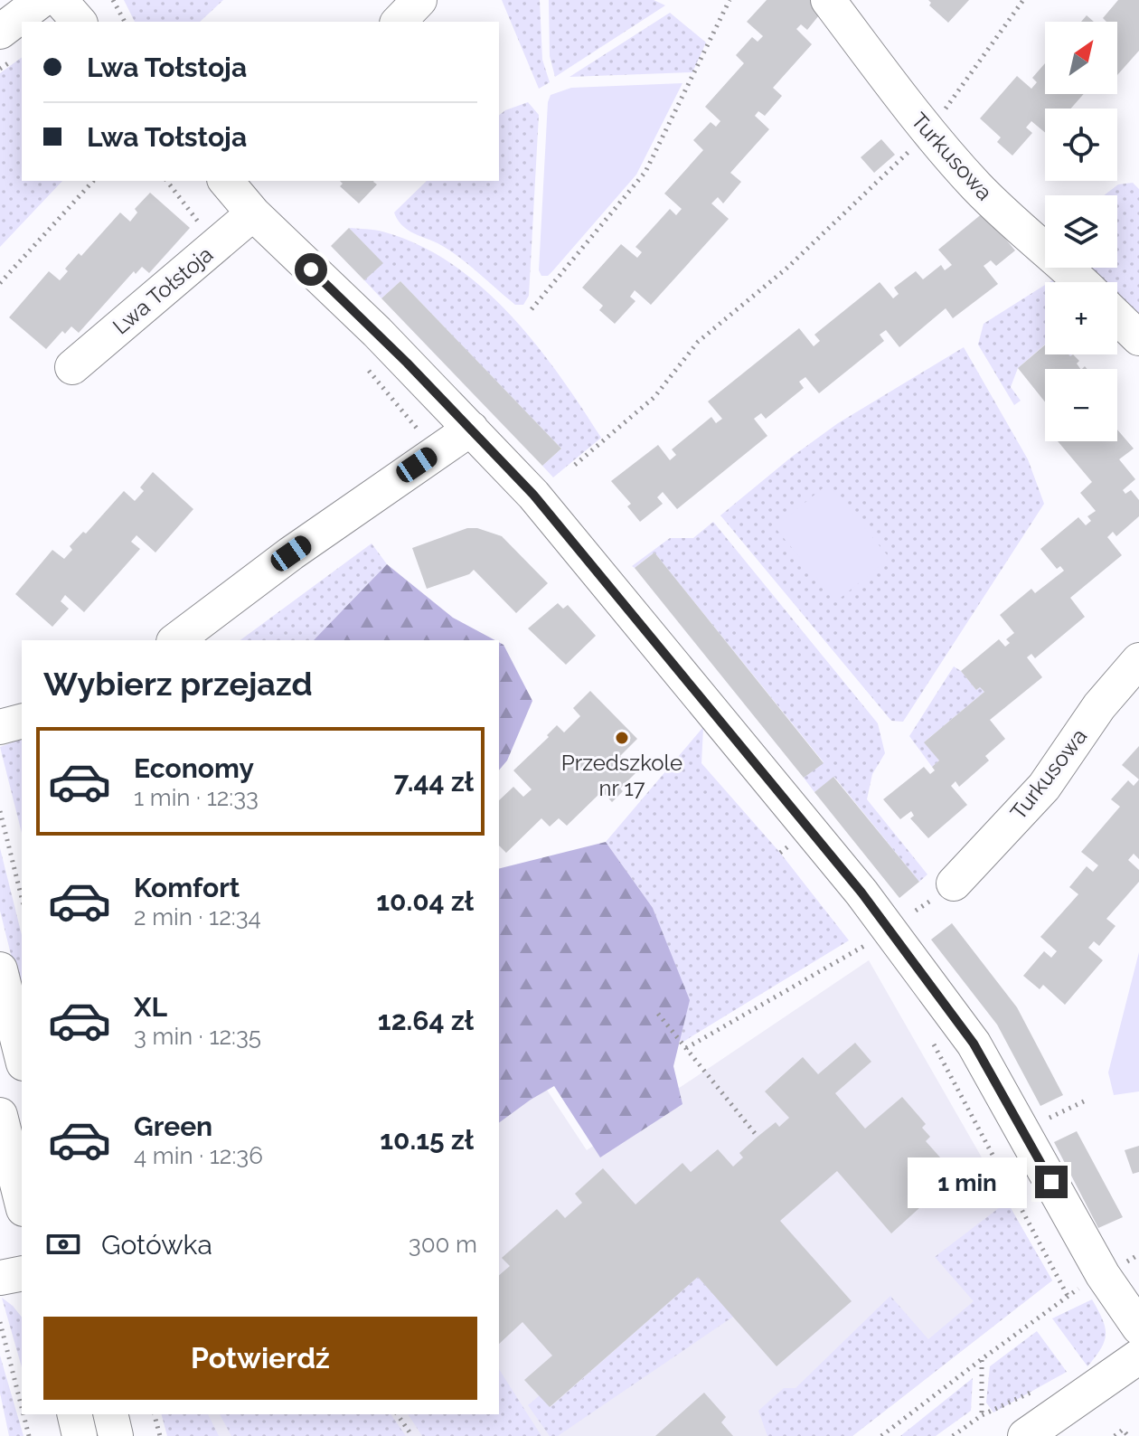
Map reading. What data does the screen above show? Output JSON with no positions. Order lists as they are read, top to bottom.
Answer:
{
  "streets": {
    "street": ["Turkusowa", "Lwa Tołstoja"]
  },
  "places": ["Przedszkole nr 17"],
  "north": "top right",
  "page": {
    "map_buttons": ["+", "−"],
    "banner": ["Lwa Tołstoja", "Lwa Tołstoja"],
    "heading": "Wybierz przejazd",
    "list": [
      {
        "name": "Economy",
        "note": "1 min · 12:33",
        "value": "7.44 zł"
      },
      {
        "name": "Komfort",
        "note": "2 min · 12:34",
        "value": "10.04 zł"
      },
      {
        "name": "XL",
        "note": "3 min · 12:35",
        "value": "12.64 zł"
      },
      {
        "name": "Green",
        "note": "4 min · 12:36",
        "value": "10.15 zł"
      }
    ],
    "bubble": "1 min",
    "pay": ["Gotówka", "300 m"],
    "buttons": "Potwierdź"
  }
}
